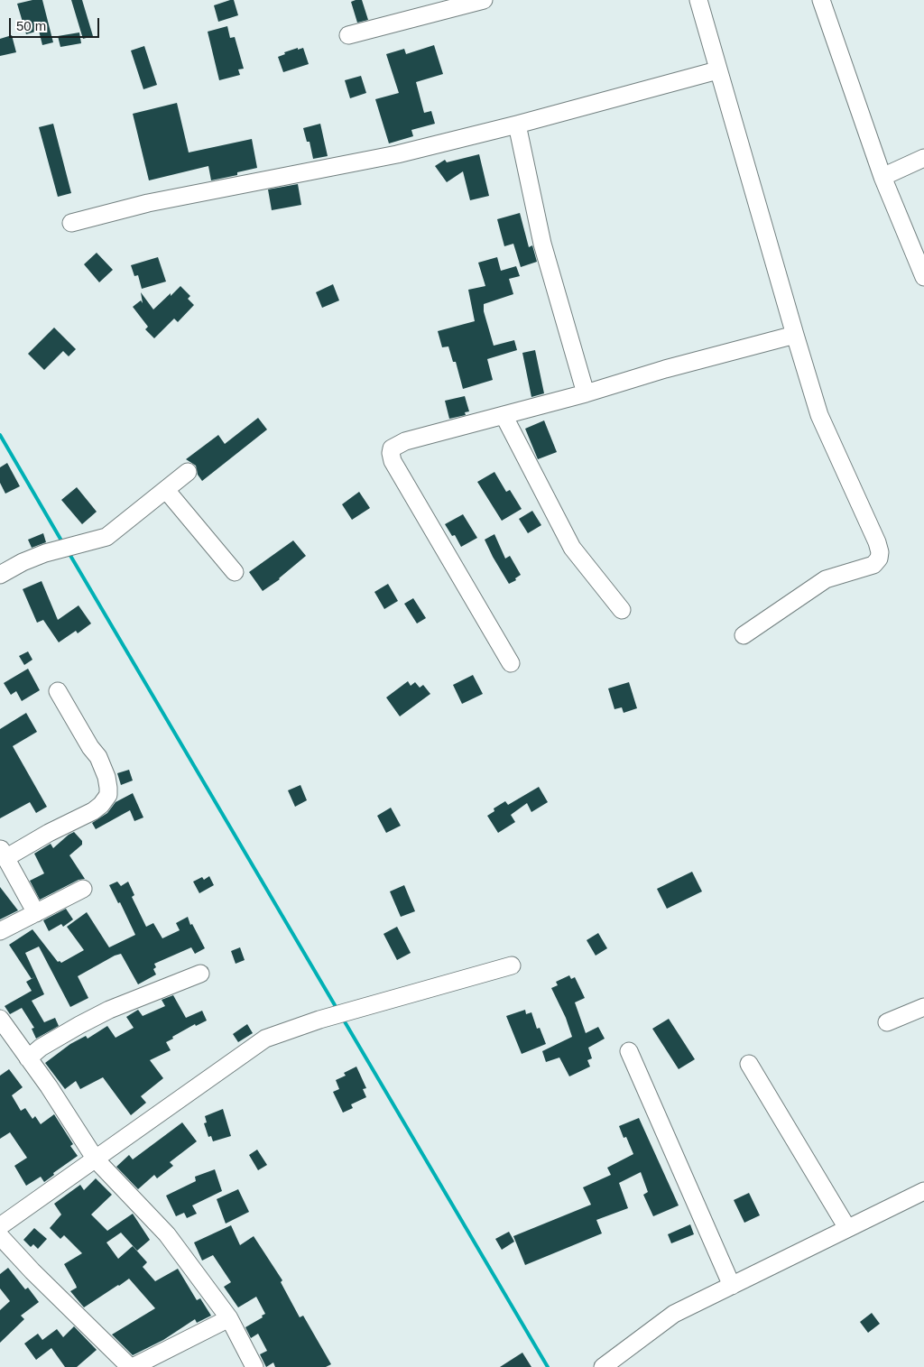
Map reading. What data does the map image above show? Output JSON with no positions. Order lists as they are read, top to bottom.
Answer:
{
  "scale_bar": "50 m"
}
